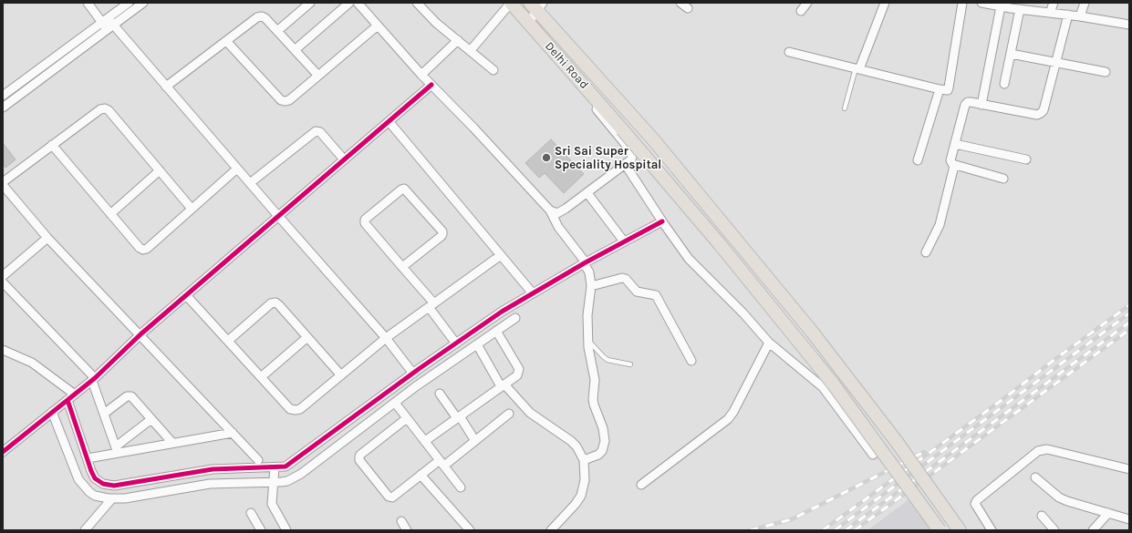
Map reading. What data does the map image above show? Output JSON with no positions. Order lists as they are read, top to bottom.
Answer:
{
  "streets": {
    "main road": ["Delhi Road"]
  },
  "places": ["Sri Sai Super Speciality Hospital"]
}
